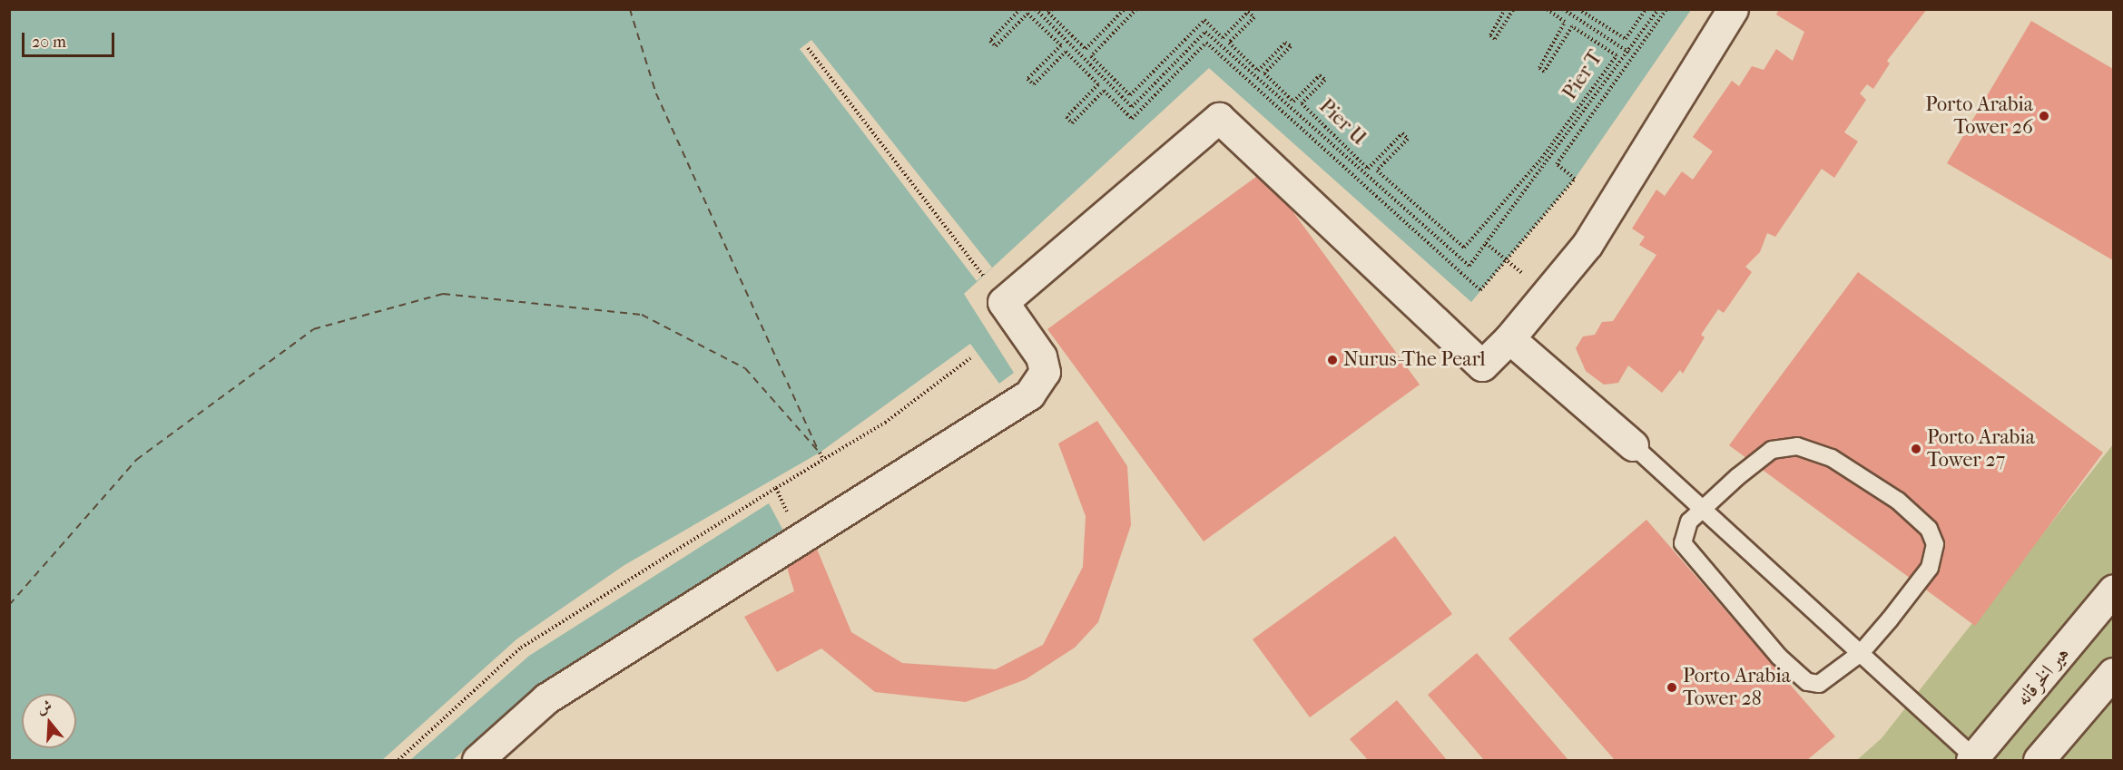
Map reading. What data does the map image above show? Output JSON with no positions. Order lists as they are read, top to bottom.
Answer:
{
  "streets": {
    "street": ["هير الخرقانه"],
    "path": ["Pier T", "Pier U"]
  },
  "crossings": [
    ["Pier T", "Pier U"]
  ],
  "places": [
    "Porto Arabia Tower 26",
    "Nurus-The Pearl",
    "Porto Arabia Tower 27",
    "Porto Arabia Tower 28"
  ],
  "scale_bar": "20 m",
  "north": "top"
}
